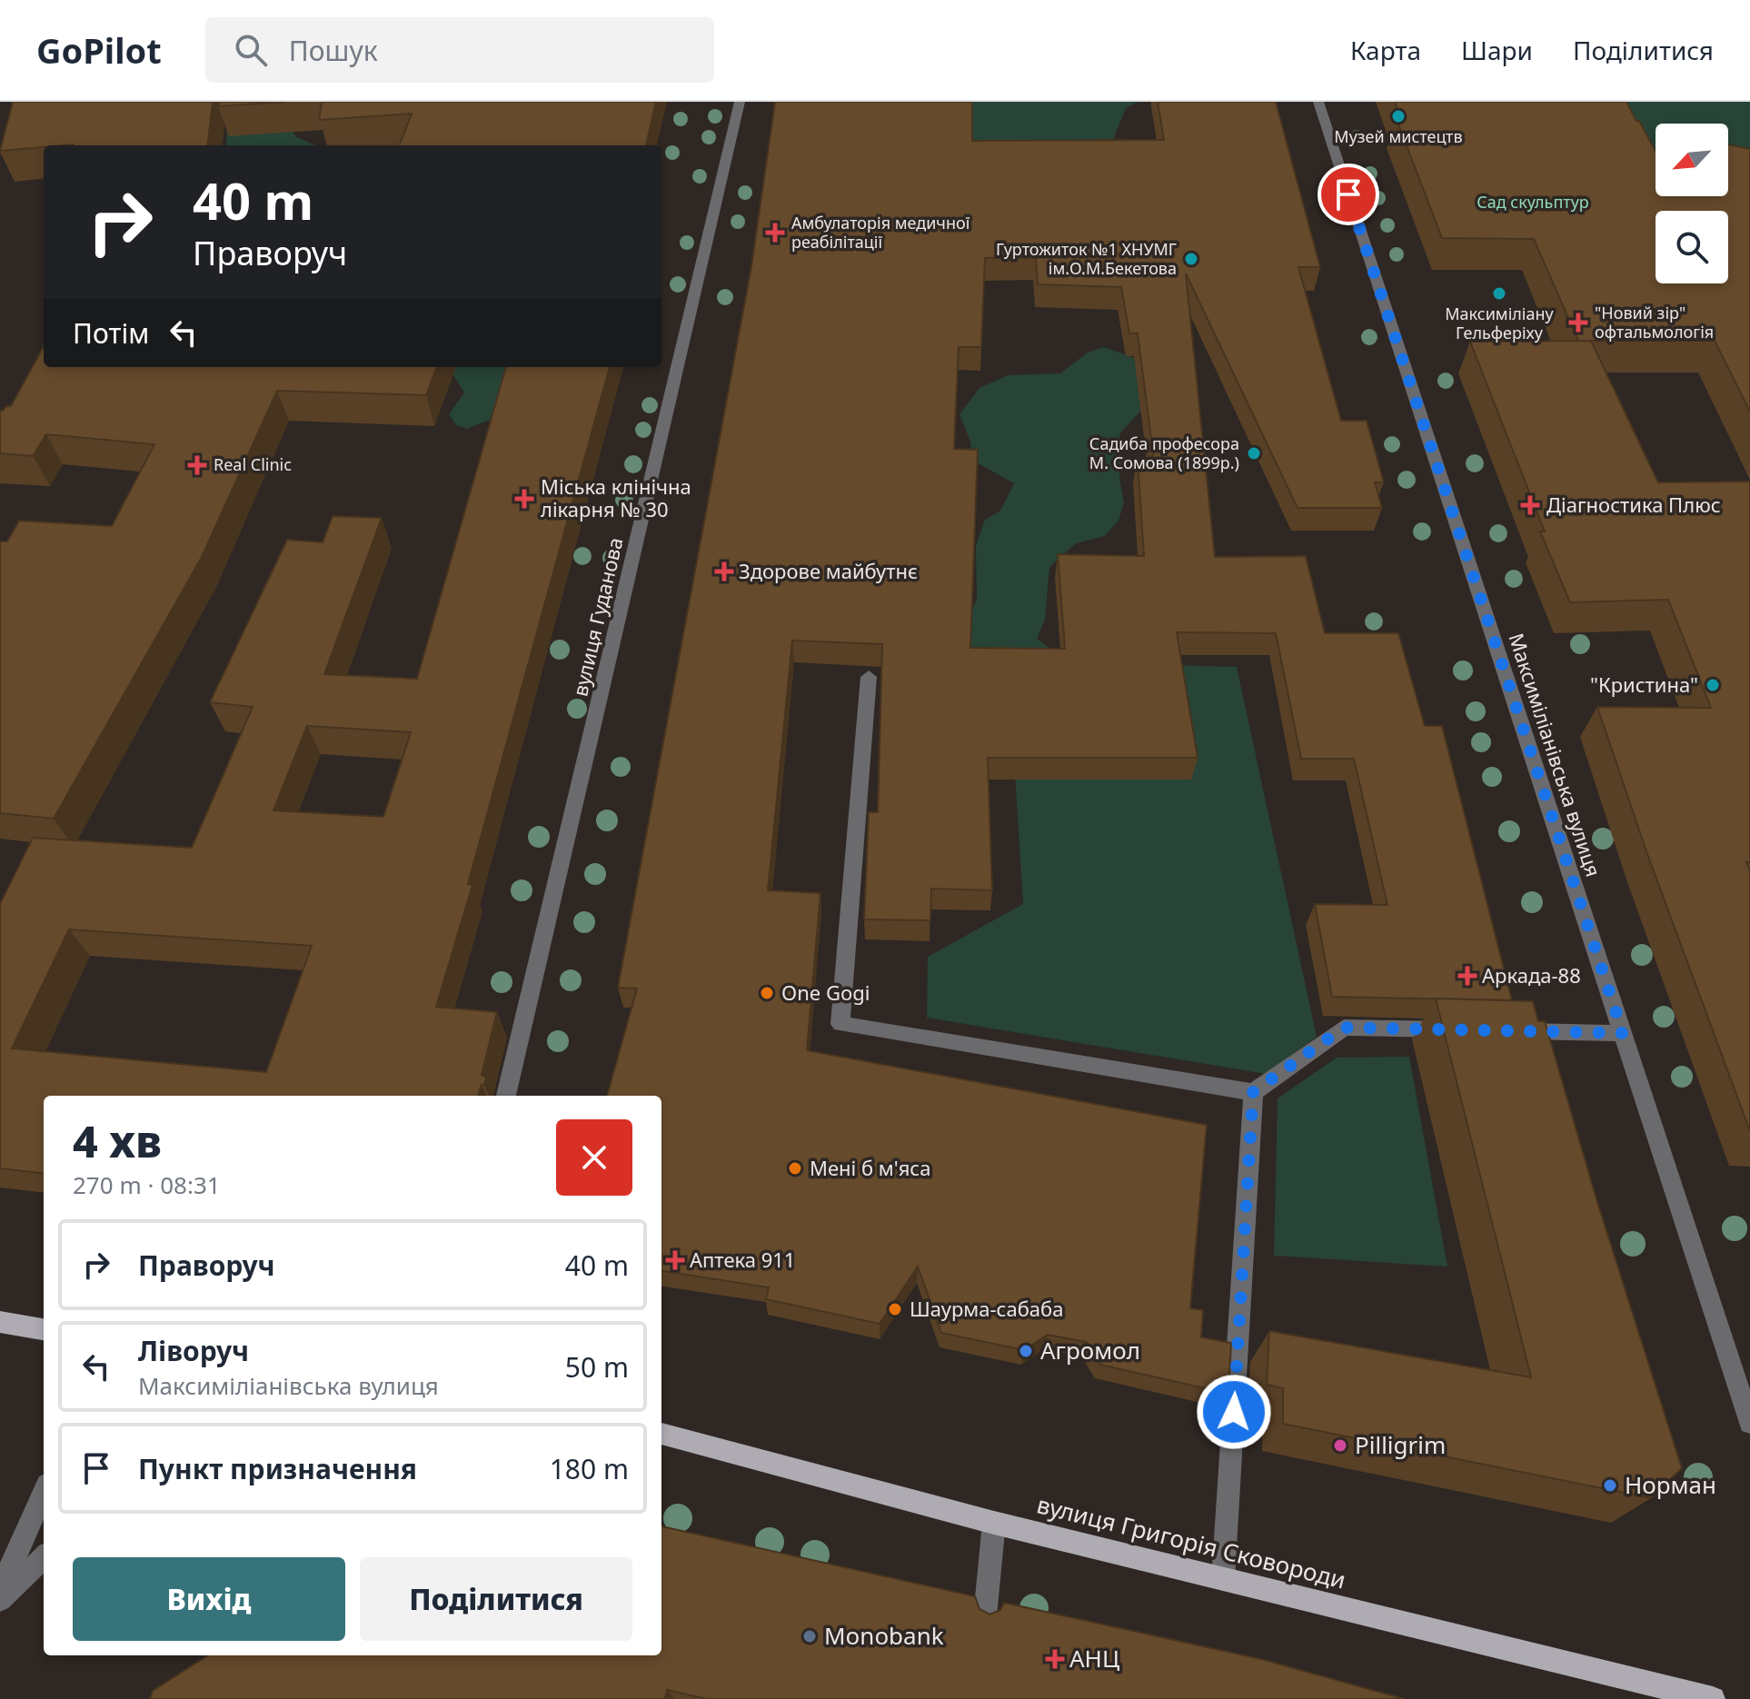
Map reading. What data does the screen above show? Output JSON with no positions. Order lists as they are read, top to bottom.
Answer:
{
  "streets": {
    "main road": ["вулиця Григорія Сковороди"],
    "street": ["вулиця Гуданова", "Максиміліанівська вулиця"]
  },
  "parks": ["Сад скульптур"],
  "places": {
    "other": [
      "Музей мистецтв",
      "Гуртожиток №1 ХНУМГ ім.О.М.Бекетова",
      "Максиміліану Гельферіху",
      "Садиба професора М. Сомова (1899р.)",
      "\"Кристина\"",
      "One Gogi",
      "Мені б м'яса",
      "Шаурма-сабаба",
      "Агромол",
      "Pilligrim",
      "Норман",
      "Monobank"
    ],
    "health": [
      "Амбулаторія медичної реабілітації",
      "\"Новий зір\" офтальмологія",
      "Real Clinic",
      "Міська клінічна лікарня № 30",
      "Діагностика Плюс",
      "Здорове майбутнє",
      "Аркада-88",
      "Аптека 911",
      "АНЦ"
    ]
  },
  "north": "bottom left",
  "page": {
    "header": "GoPilot",
    "search": "Пошук",
    "nav": ["Карта", "Шари", "Поділитися"],
    "turn": ["40 m", "Праворуч"],
    "then": "Потім",
    "heading": ["4 хв", "270 m · 08:31"],
    "list": [
      {
        "name": "Праворуч",
        "value": "40 m"
      },
      {
        "name": "Ліворуч",
        "note": "Максиміліанівська вулиця",
        "value": "50 m"
      },
      {
        "name": "Пункт призначення",
        "value": "180 m"
      }
    ],
    "buttons": ["Вихід", "Поділитися"]
  }
}
